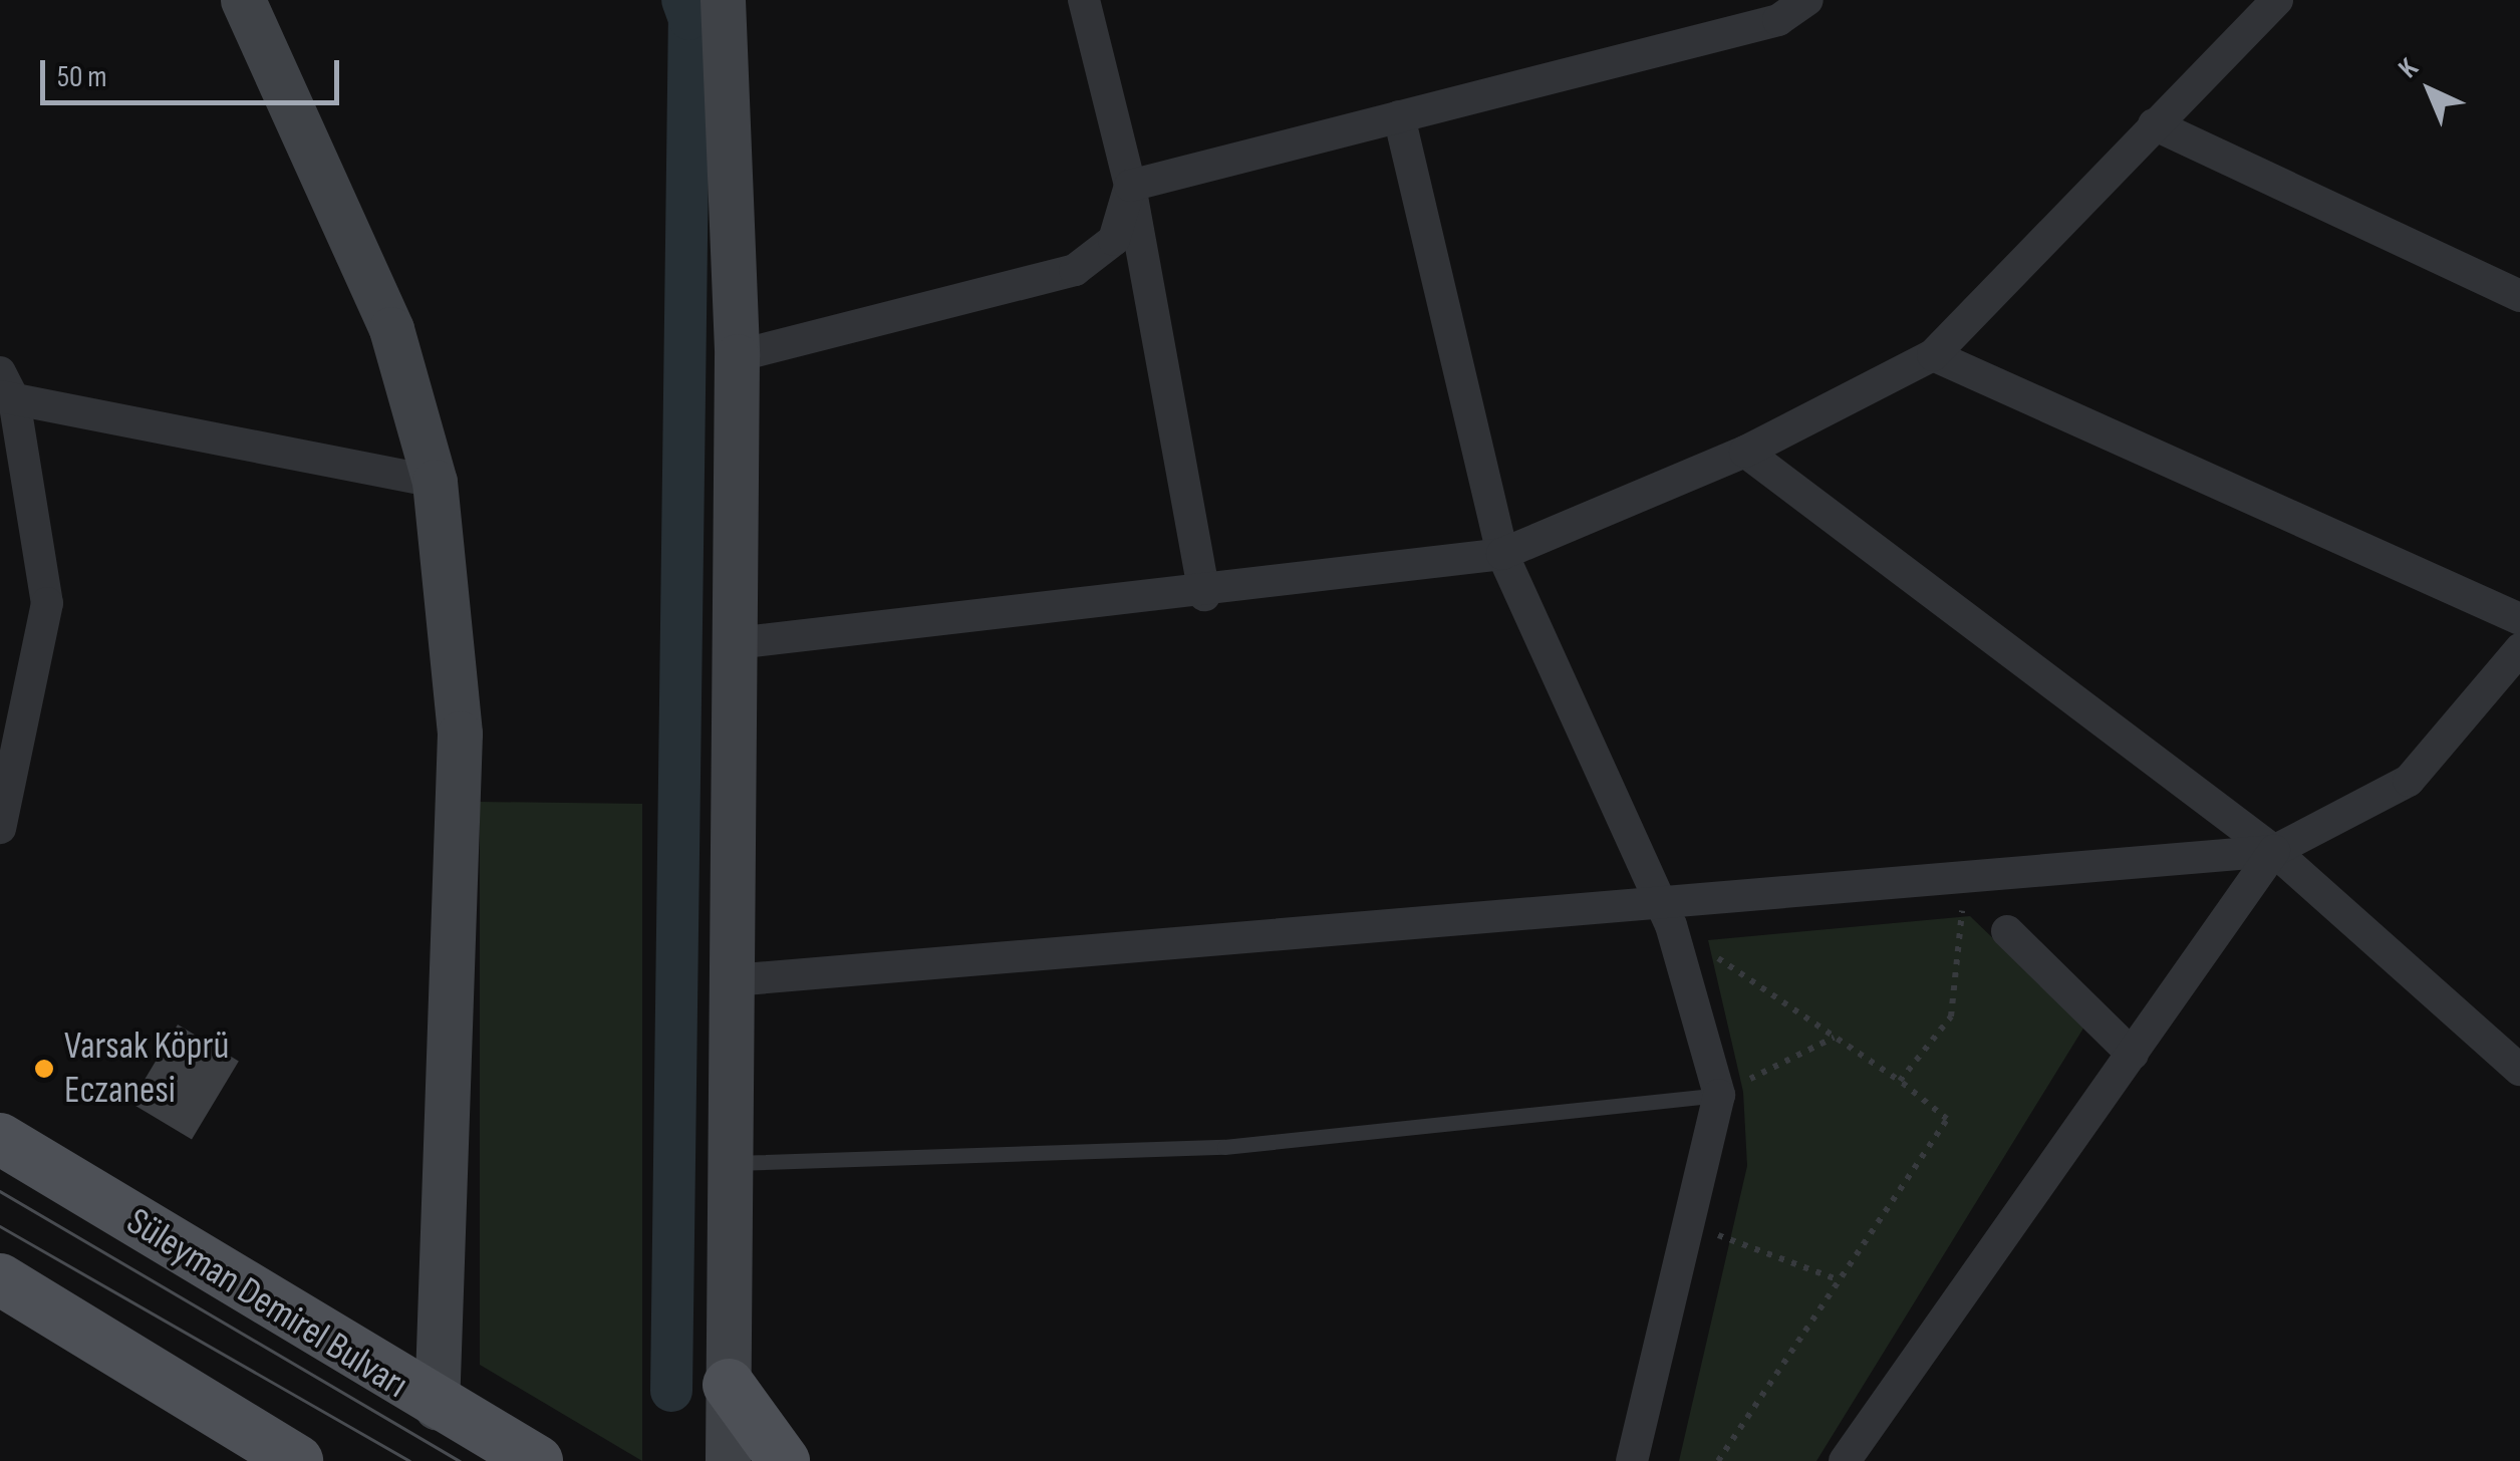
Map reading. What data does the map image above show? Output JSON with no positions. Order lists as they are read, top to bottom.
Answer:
{
  "streets": {
    "main road": ["Süleyman Demirel Bulvarı"]
  },
  "places": ["Varsak Köprü Eczanesi"],
  "scale_bar": "50 m",
  "north": "top left"
}
